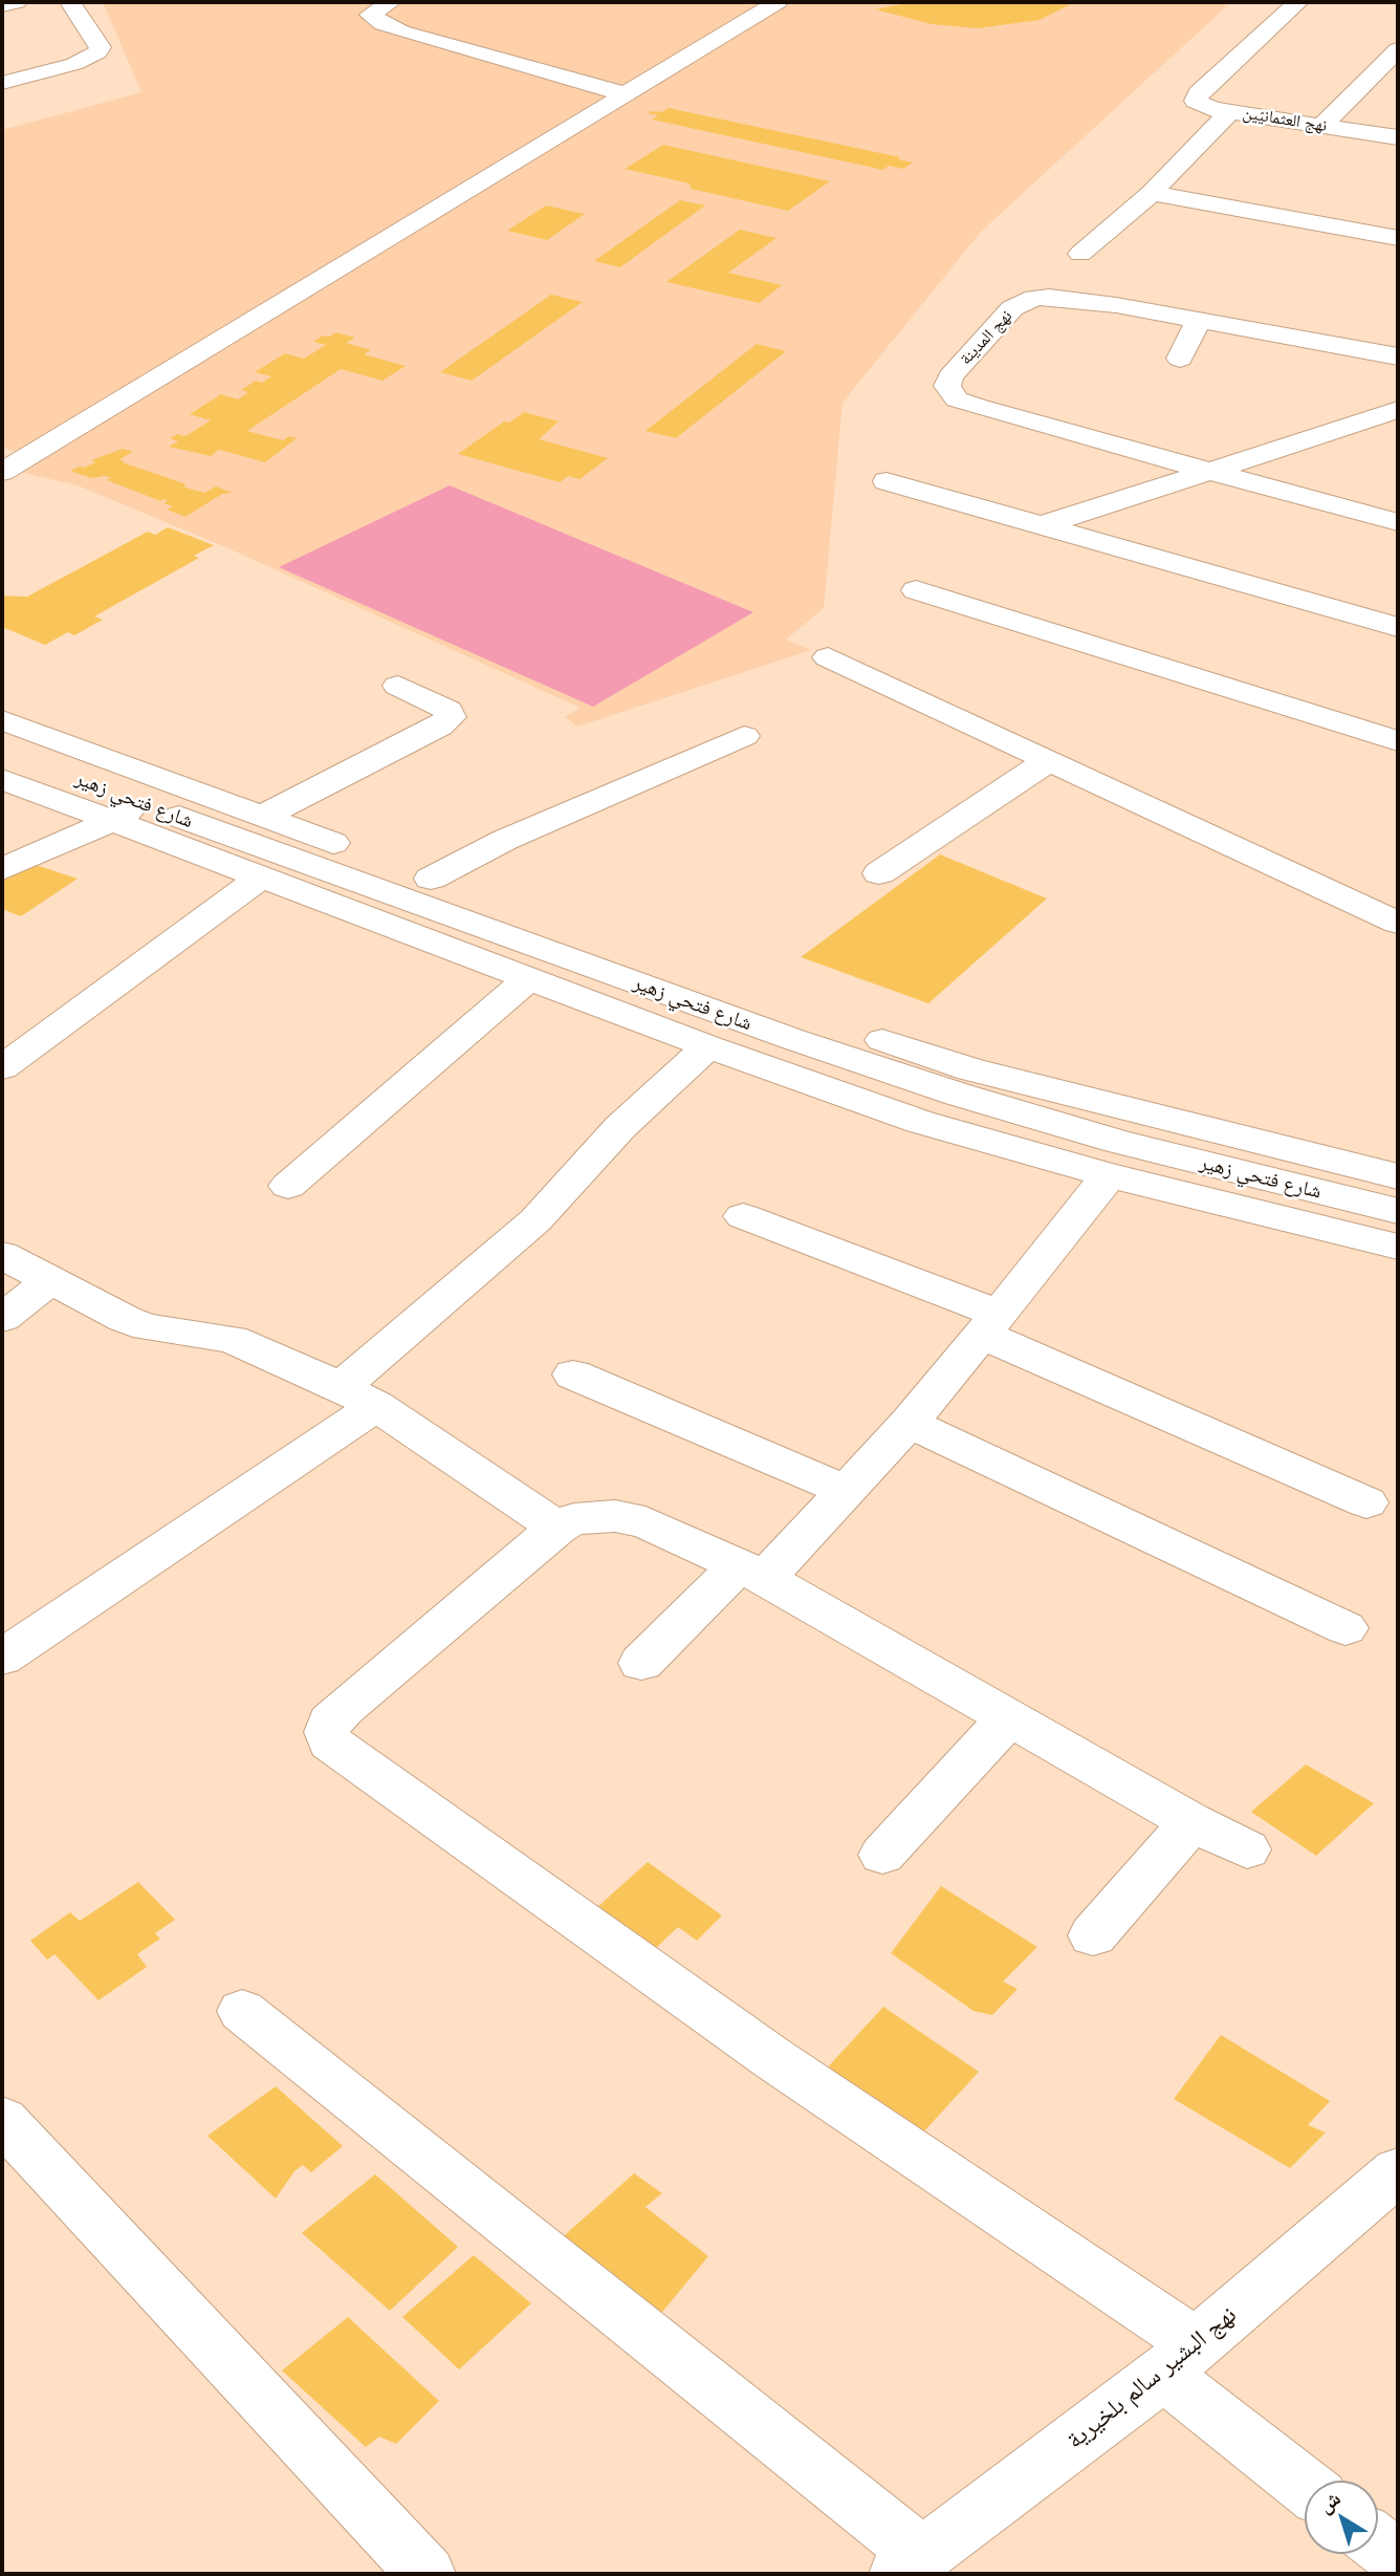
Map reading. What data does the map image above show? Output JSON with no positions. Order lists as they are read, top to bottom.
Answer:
{
  "streets": {
    "street": [
      "نهج العثمانيّين",
      "نهج المدينة",
      "شارع فتحي زهير",
      "نهج البشير سالم بلخيرية"
    ]
  },
  "north": "top left"
}
